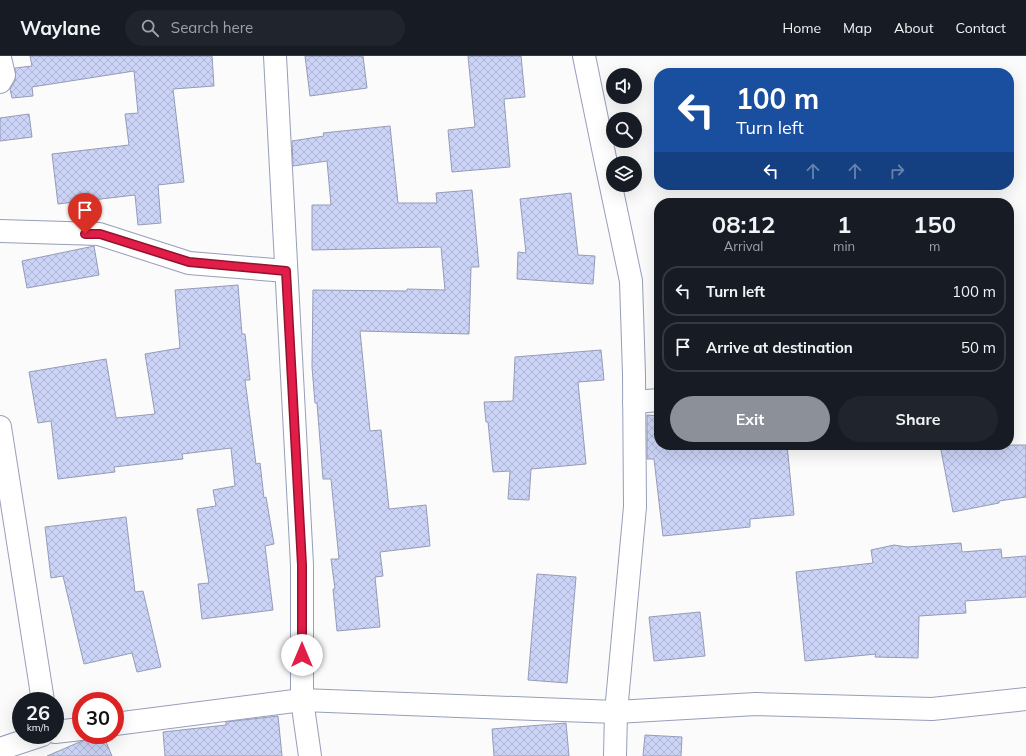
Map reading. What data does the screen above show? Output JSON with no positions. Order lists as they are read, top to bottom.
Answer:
{
  "page": {
    "header": "Waylane",
    "search": "Search here",
    "nav": [
      "Home",
      "Map",
      "About",
      "Contact"
    ],
    "turn": ["100 m", "Turn left"],
    "eta": [
      "08:12",
      "Arrival",
      "1",
      "min",
      "150",
      "m"
    ],
    "list": [
      {
        "name": "Turn left",
        "value": "100 m"
      },
      {
        "name": "Arrive at destination",
        "value": "50 m"
      }
    ],
    "buttons": ["Exit", "Share"],
    "speed": "26 km/h",
    "limit": "30"
  }
}
